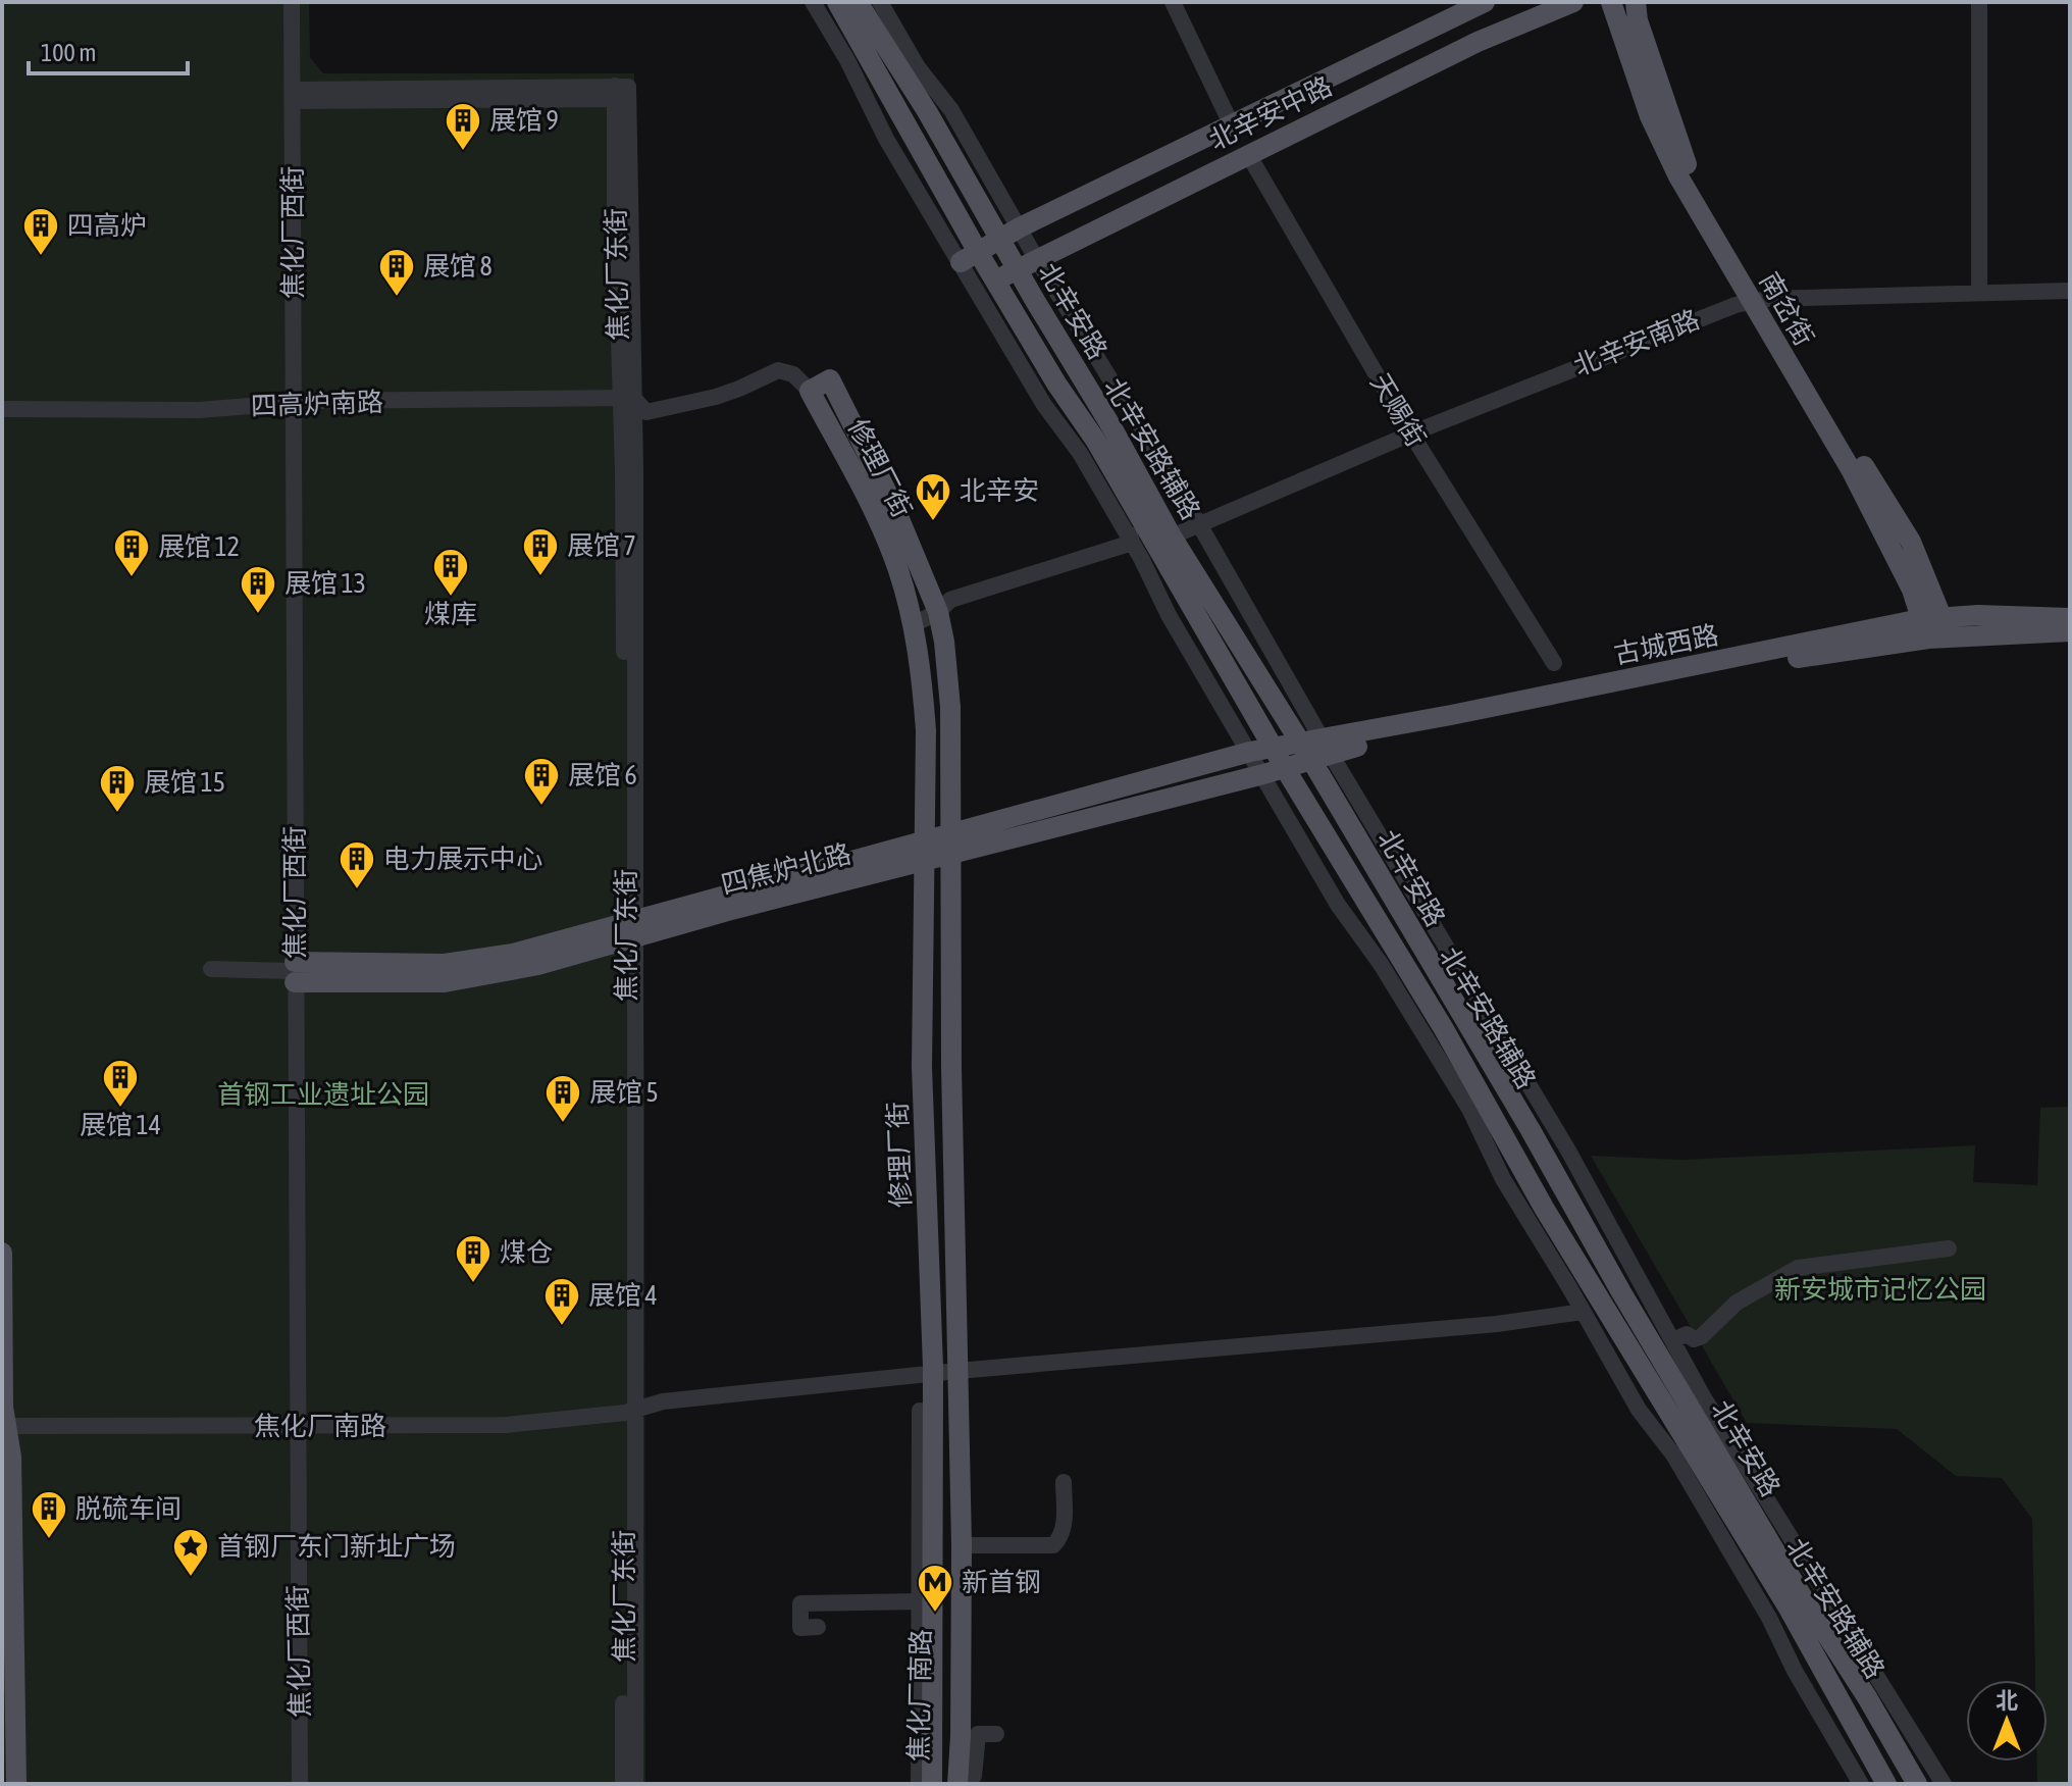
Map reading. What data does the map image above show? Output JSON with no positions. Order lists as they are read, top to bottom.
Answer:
{
  "streets": {
    "main road": [
      "北辛安中路",
      "南岔街",
      "北辛安路",
      "修理厂街",
      "古城西路",
      "四焦炉北路"
    ],
    "street": [
      "焦化厂西街",
      "焦化厂东街",
      "北辛安南路",
      "四高炉南路",
      "天赐街",
      "北辛安路辅路",
      "焦化厂南路"
    ]
  },
  "crossings": [
    ["北辛安中路", "北辛安路"],
    ["北辛安中路", "天赐街"],
    ["北辛安中路", "北辛安路辅路"],
    ["焦化厂西街", "焦化厂东街"],
    ["焦化厂西街", "四高炉南路"],
    ["焦化厂西街", "四焦炉北路"],
    ["焦化厂西街", "焦化厂南路"],
    ["焦化厂东街", "四高炉南路"],
    ["焦化厂东街", "四焦炉北路"],
    ["焦化厂东街", "焦化厂南路"],
    ["南岔街", "北辛安南路"],
    ["南岔街", "古城西路"],
    ["北辛安路", "北辛安南路"],
    ["北辛安路", "北辛安路辅路"],
    ["北辛安路", "古城西路"],
    ["北辛安路", "四焦炉北路"],
    ["北辛安南路", "天赐街"],
    ["北辛安南路", "北辛安路辅路"],
    ["四高炉南路", "修理厂街"],
    ["北辛安路辅路", "古城西路"],
    ["修理厂街", "四焦炉北路"],
    ["修理厂街", "焦化厂南路"],
    ["古城西路", "四焦炉北路"]
  ],
  "parks": ["首钢工业遗址公园", "新安城市记忆公园"],
  "places": {
    "building": [
      "展馆 9",
      "四高炉",
      "展馆 8",
      "展馆 7",
      "展馆 12",
      "煤库",
      "展馆 13",
      "展馆 6",
      "展馆 15",
      "电力展示中心",
      "展馆 14",
      "展馆 5",
      "煤仓",
      "展馆 4",
      "脱硫车间"
    ],
    "metro station": ["北辛安", "新首钢"],
    "place": ["首钢厂东门新址广场"]
  },
  "scale_bar": "100 m",
  "north": "top"
}
